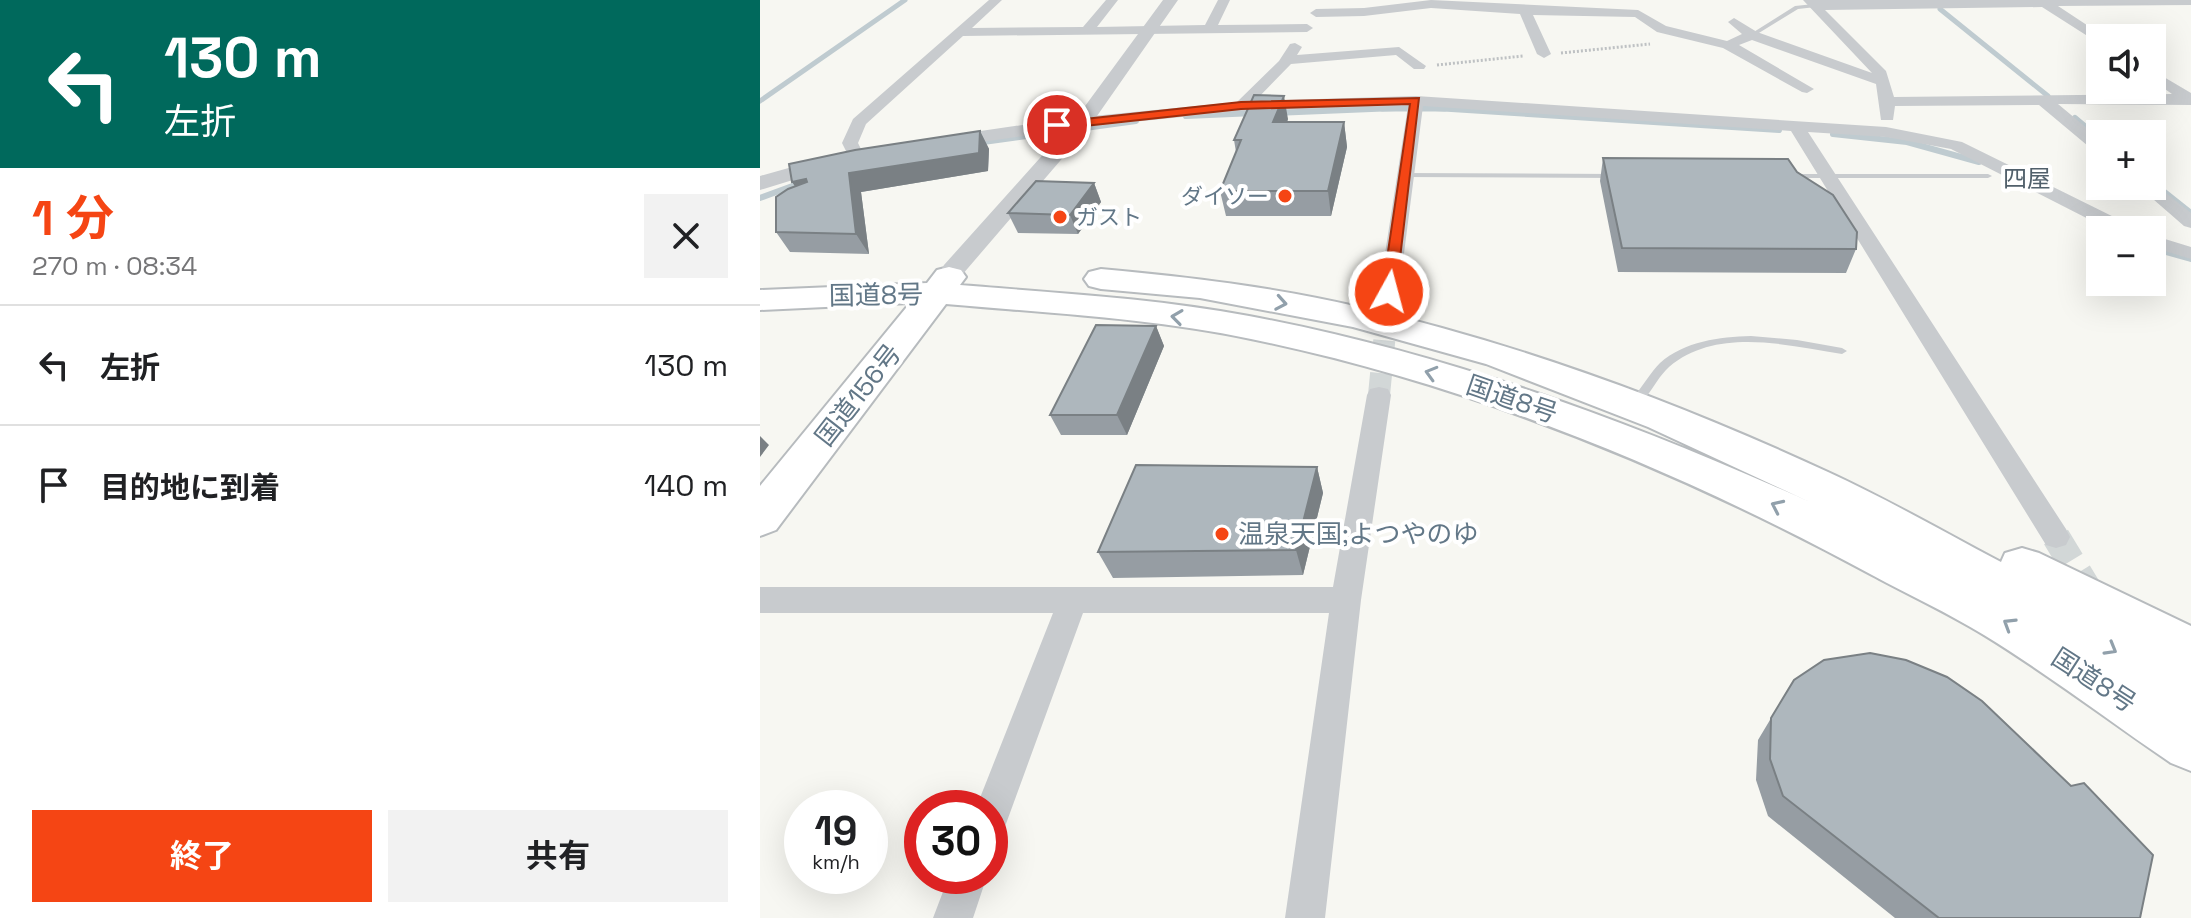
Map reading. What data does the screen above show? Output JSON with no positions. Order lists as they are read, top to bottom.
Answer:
{
  "streets": {
    "highway": ["国道8号", "国道156号"]
  },
  "crossings": [
    ["国道8号", "国道156号"]
  ],
  "districts": ["四屋"],
  "places": ["ダイソー", "ガスト", "温泉天国;よつやのゆ"],
  "page": {
    "turn": ["130 m", "左折"],
    "map_buttons": ["+", "−"],
    "heading": ["1 分", "270 m · 08:34"],
    "list": [
      {
        "name": "左折",
        "value": "130 m"
      },
      {
        "name": "目的地に到着",
        "value": "140 m"
      }
    ],
    "speed": "19 km/h",
    "limit": "30",
    "buttons": ["終了", "共有"]
  }
}
